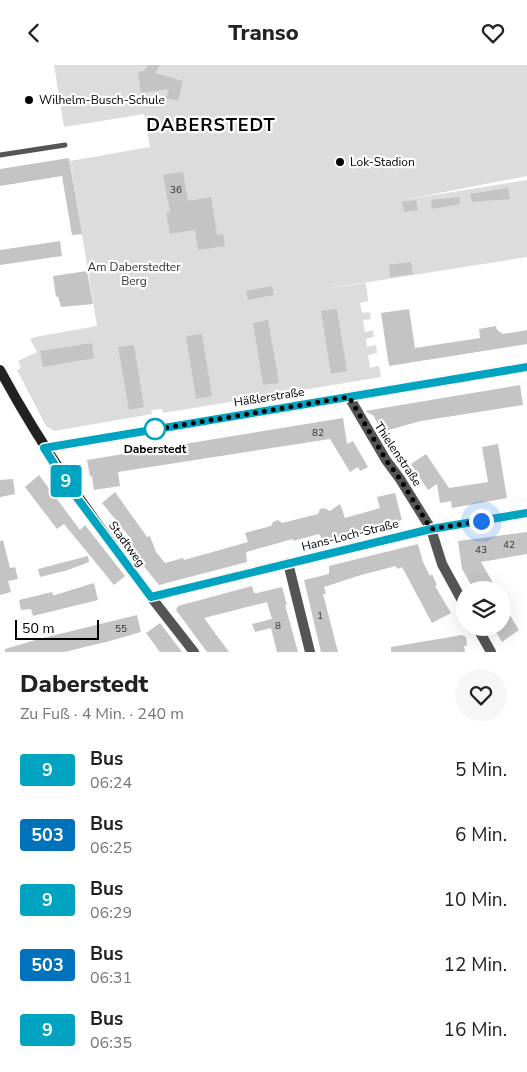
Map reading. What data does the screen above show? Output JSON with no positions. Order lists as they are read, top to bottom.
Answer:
{
  "streets": {
    "street": [
      "Häßlerstraße",
      "Thielenstraße",
      "Hans-Loch-Straße",
      "Stadtweg"
    ]
  },
  "crossings": [
    ["Häßlerstraße", "Thielenstraße"],
    ["Häßlerstraße", "Stadtweg"],
    ["Thielenstraße", "Hans-Loch-Straße"],
    ["Hans-Loch-Straße", "Stadtweg"]
  ],
  "districts": ["DABERSTEDT"],
  "parks": ["Am Daberstedter Berg"],
  "places": ["Wilhelm-Busch-Schule", "Lok-Stadion", "Daberstedt"],
  "lines": ["bus line 9"],
  "house_numbers": [
    "36",
    "82",
    "42",
    "43",
    "1",
    "8",
    "55"
  ],
  "scale_bar": "50 m",
  "page": {
    "header": "Transo",
    "on_map": "9",
    "scale": "50 m",
    "heading": ["Daberstedt", "Zu Fuß · 4 Min. · 240 m"],
    "list": [
      {
        "mark": "9",
        "name": "Bus",
        "note": "06:24",
        "value": "5 Min."
      },
      {
        "mark": "503",
        "name": "Bus",
        "note": "06:25",
        "value": "6 Min."
      },
      {
        "mark": "9",
        "name": "Bus",
        "note": "06:29",
        "value": "10 Min."
      },
      {
        "mark": "503",
        "name": "Bus",
        "note": "06:31",
        "value": "12 Min."
      },
      {
        "mark": "9",
        "name": "Bus",
        "note": "06:35",
        "value": "16 Min."
      }
    ]
  }
}
